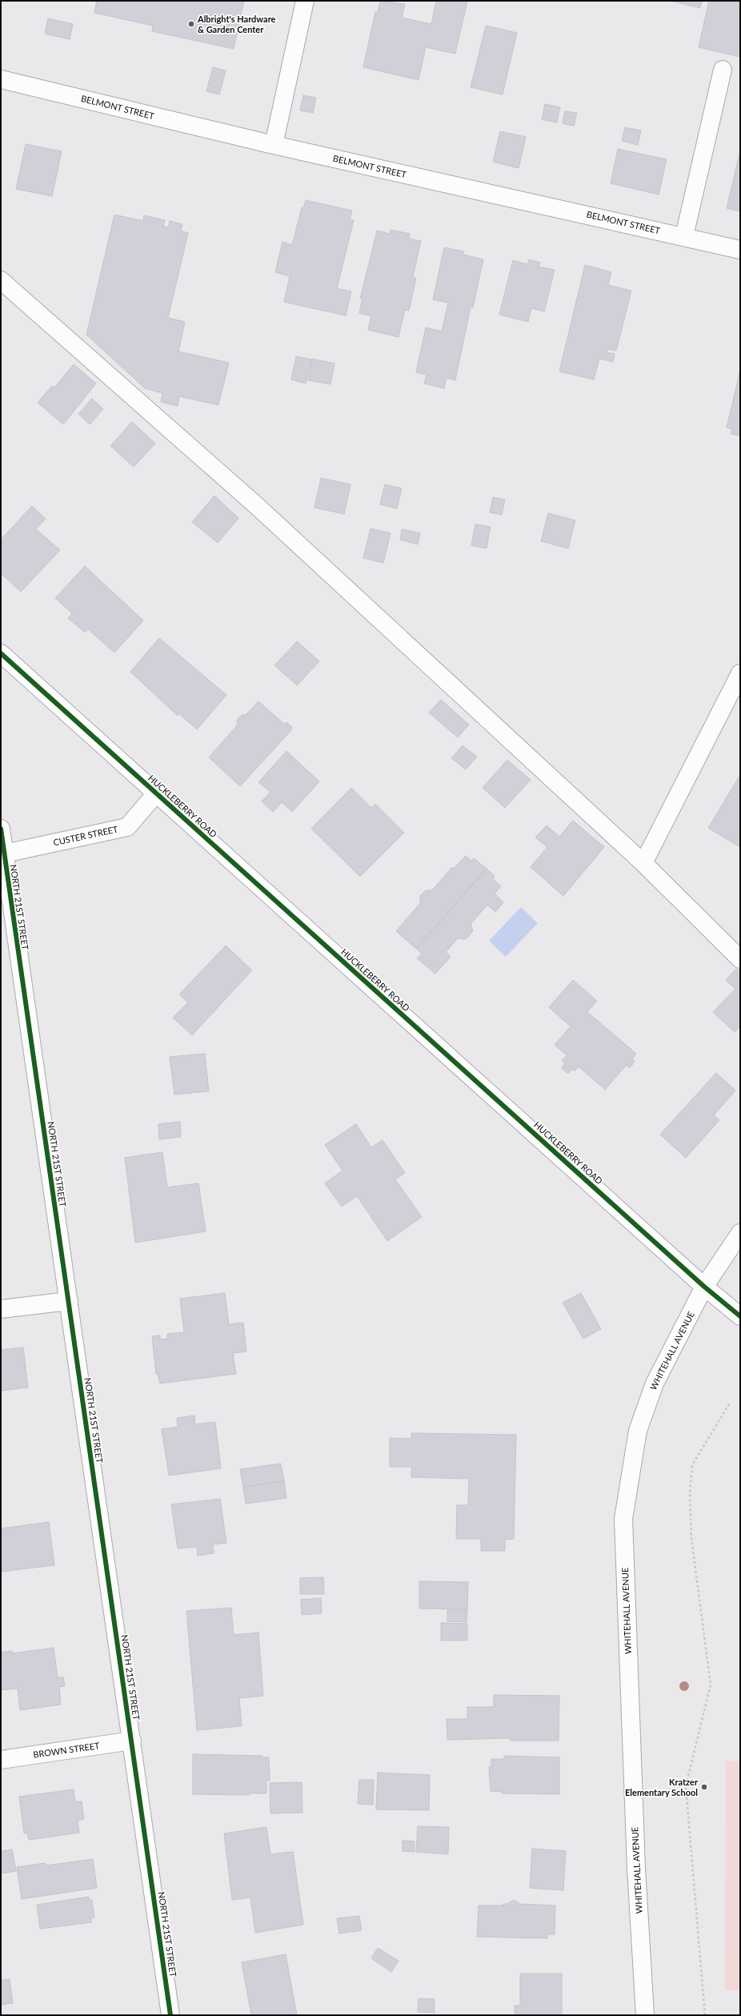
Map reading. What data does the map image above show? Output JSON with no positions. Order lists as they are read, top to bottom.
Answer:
{
  "streets": {
    "street": [
      "BELMONT STREET",
      "HUCKLEBERRY ROAD",
      "CUSTER STREET",
      "NORTH 21ST STREET",
      "WHITEHALL AVENUE",
      "BROWN STREET"
    ]
  },
  "crossings": [
    ["HUCKLEBERRY ROAD", "CUSTER STREET"],
    ["HUCKLEBERRY ROAD", "WHITEHALL AVENUE"],
    ["CUSTER STREET", "NORTH 21ST STREET"],
    ["NORTH 21ST STREET", "BROWN STREET"]
  ],
  "places": ["Albright's Hardware & Garden Center", "Kratzer Elementary School"]
}
